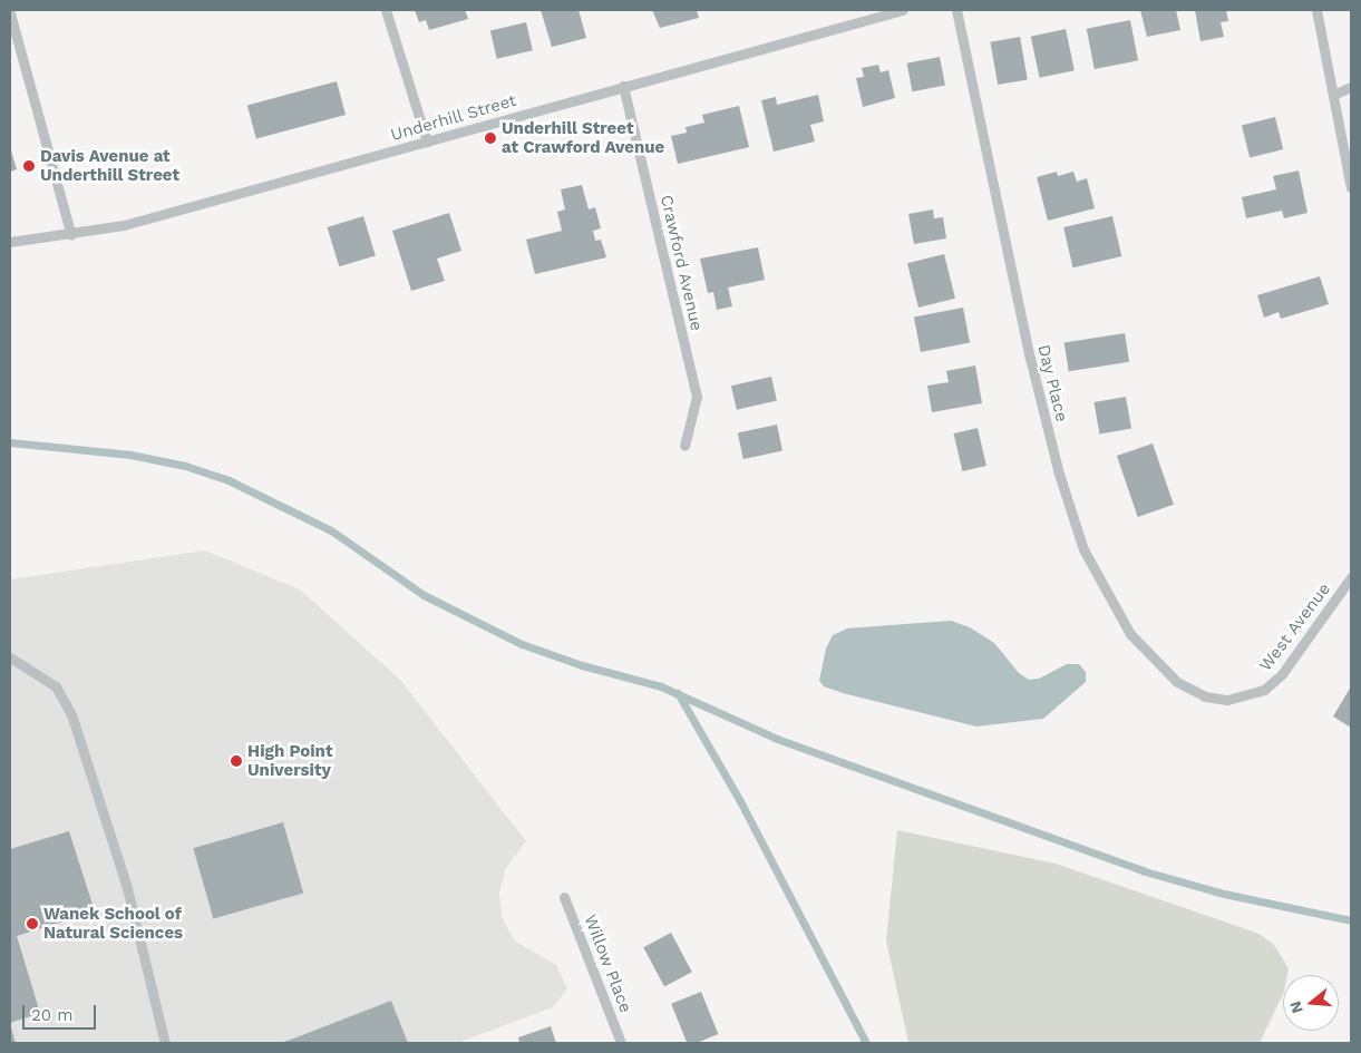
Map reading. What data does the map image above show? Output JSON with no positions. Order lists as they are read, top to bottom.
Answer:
{
  "streets": {
    "street": [
      "Underhill Street",
      "Crawford Avenue",
      "Day Place",
      "West Avenue",
      "Willow Place"
    ]
  },
  "crossings": [
    ["Underhill Street", "Crawford Avenue"],
    ["Day Place", "West Avenue"]
  ],
  "places": [
    "Underhill Street at Crawford Avenue",
    "Davis Avenue at Underthill Street",
    "High Point University",
    "Wanek School of Natural Sciences"
  ],
  "scale_bar": "20 m",
  "north": "left"
}
